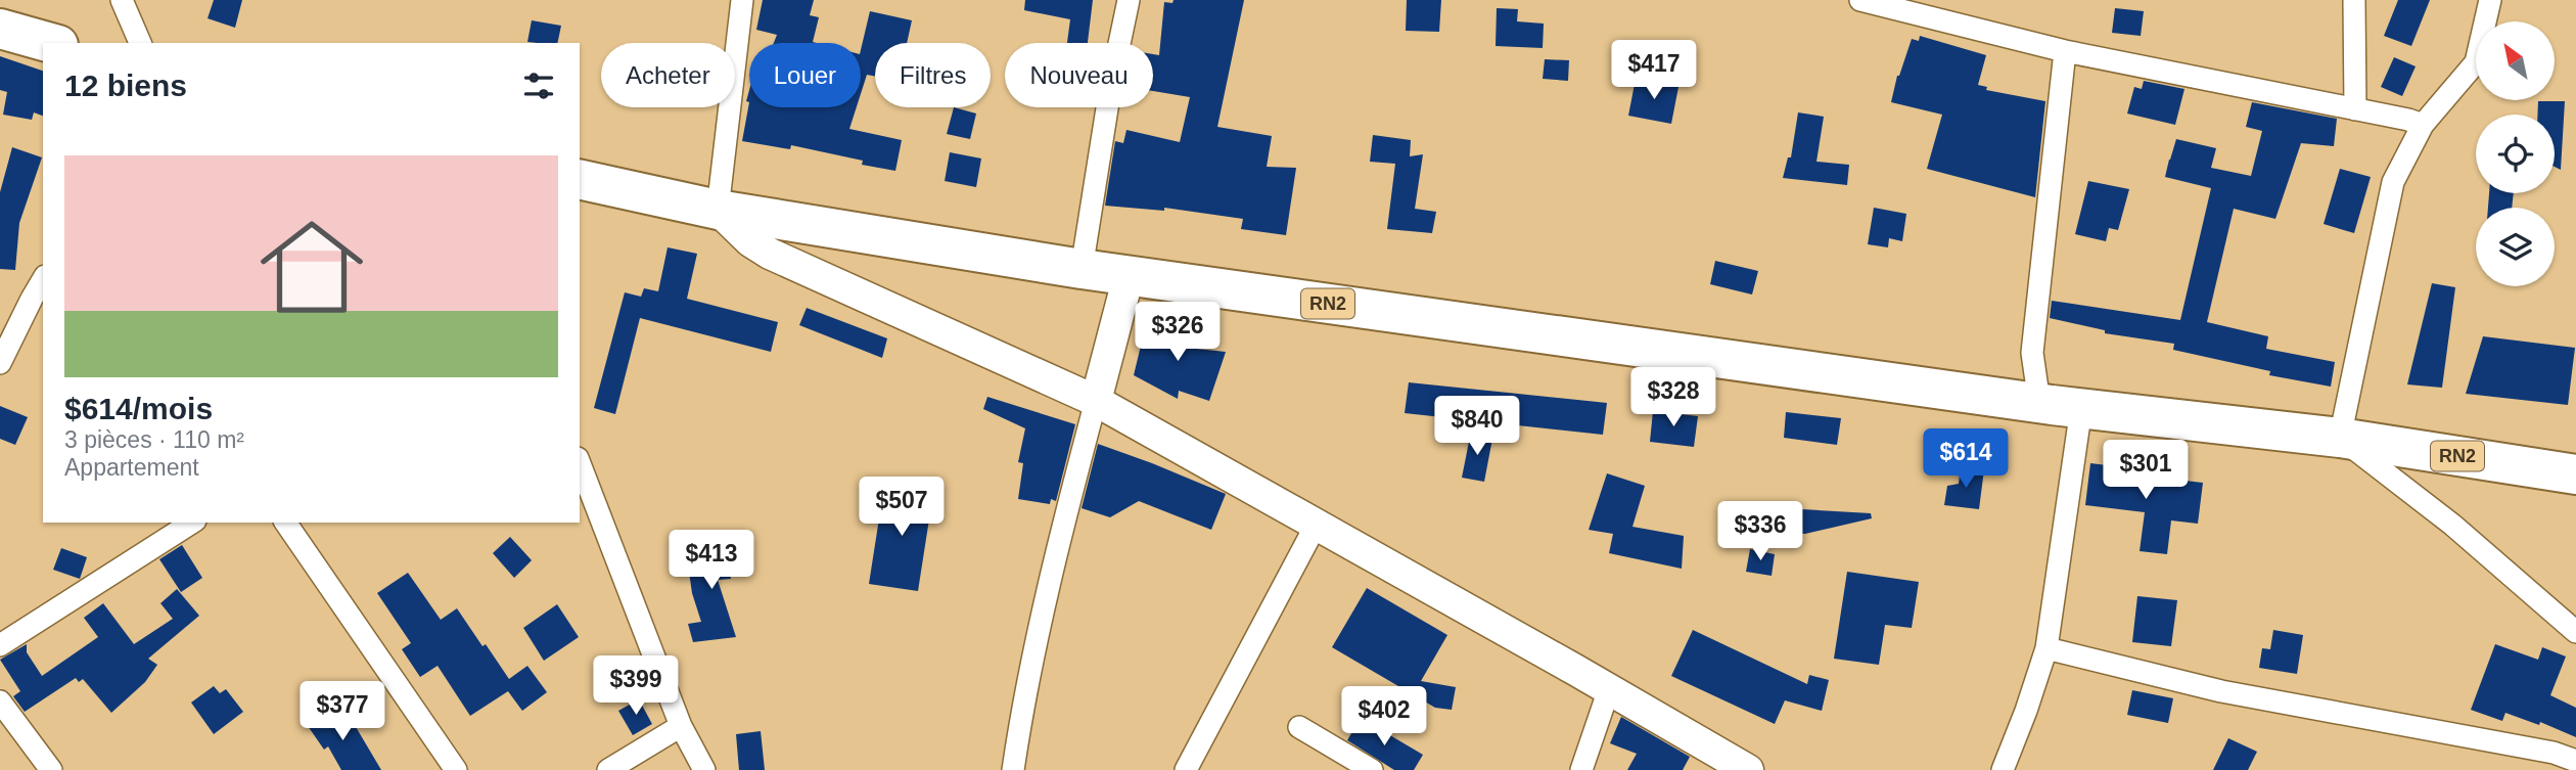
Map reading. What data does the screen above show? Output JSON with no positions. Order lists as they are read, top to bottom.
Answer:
{
  "streets": {
    "highway": ["RN2"]
  },
  "north": "top left",
  "page": {
    "price": [
      "$417",
      "$326",
      "$328",
      "$840",
      "$614",
      "$301",
      "$507",
      "$336",
      "$413",
      "$399",
      "$377",
      "$402"
    ],
    "chip": [
      "Acheter",
      "Louer",
      "Filtres",
      "Nouveau"
    ],
    "heading": "12 biens",
    "list": [
      {
        "name": "$614/mois",
        "note": "3 pièces · 110 m² · Appartement"
      }
    ]
  }
}
